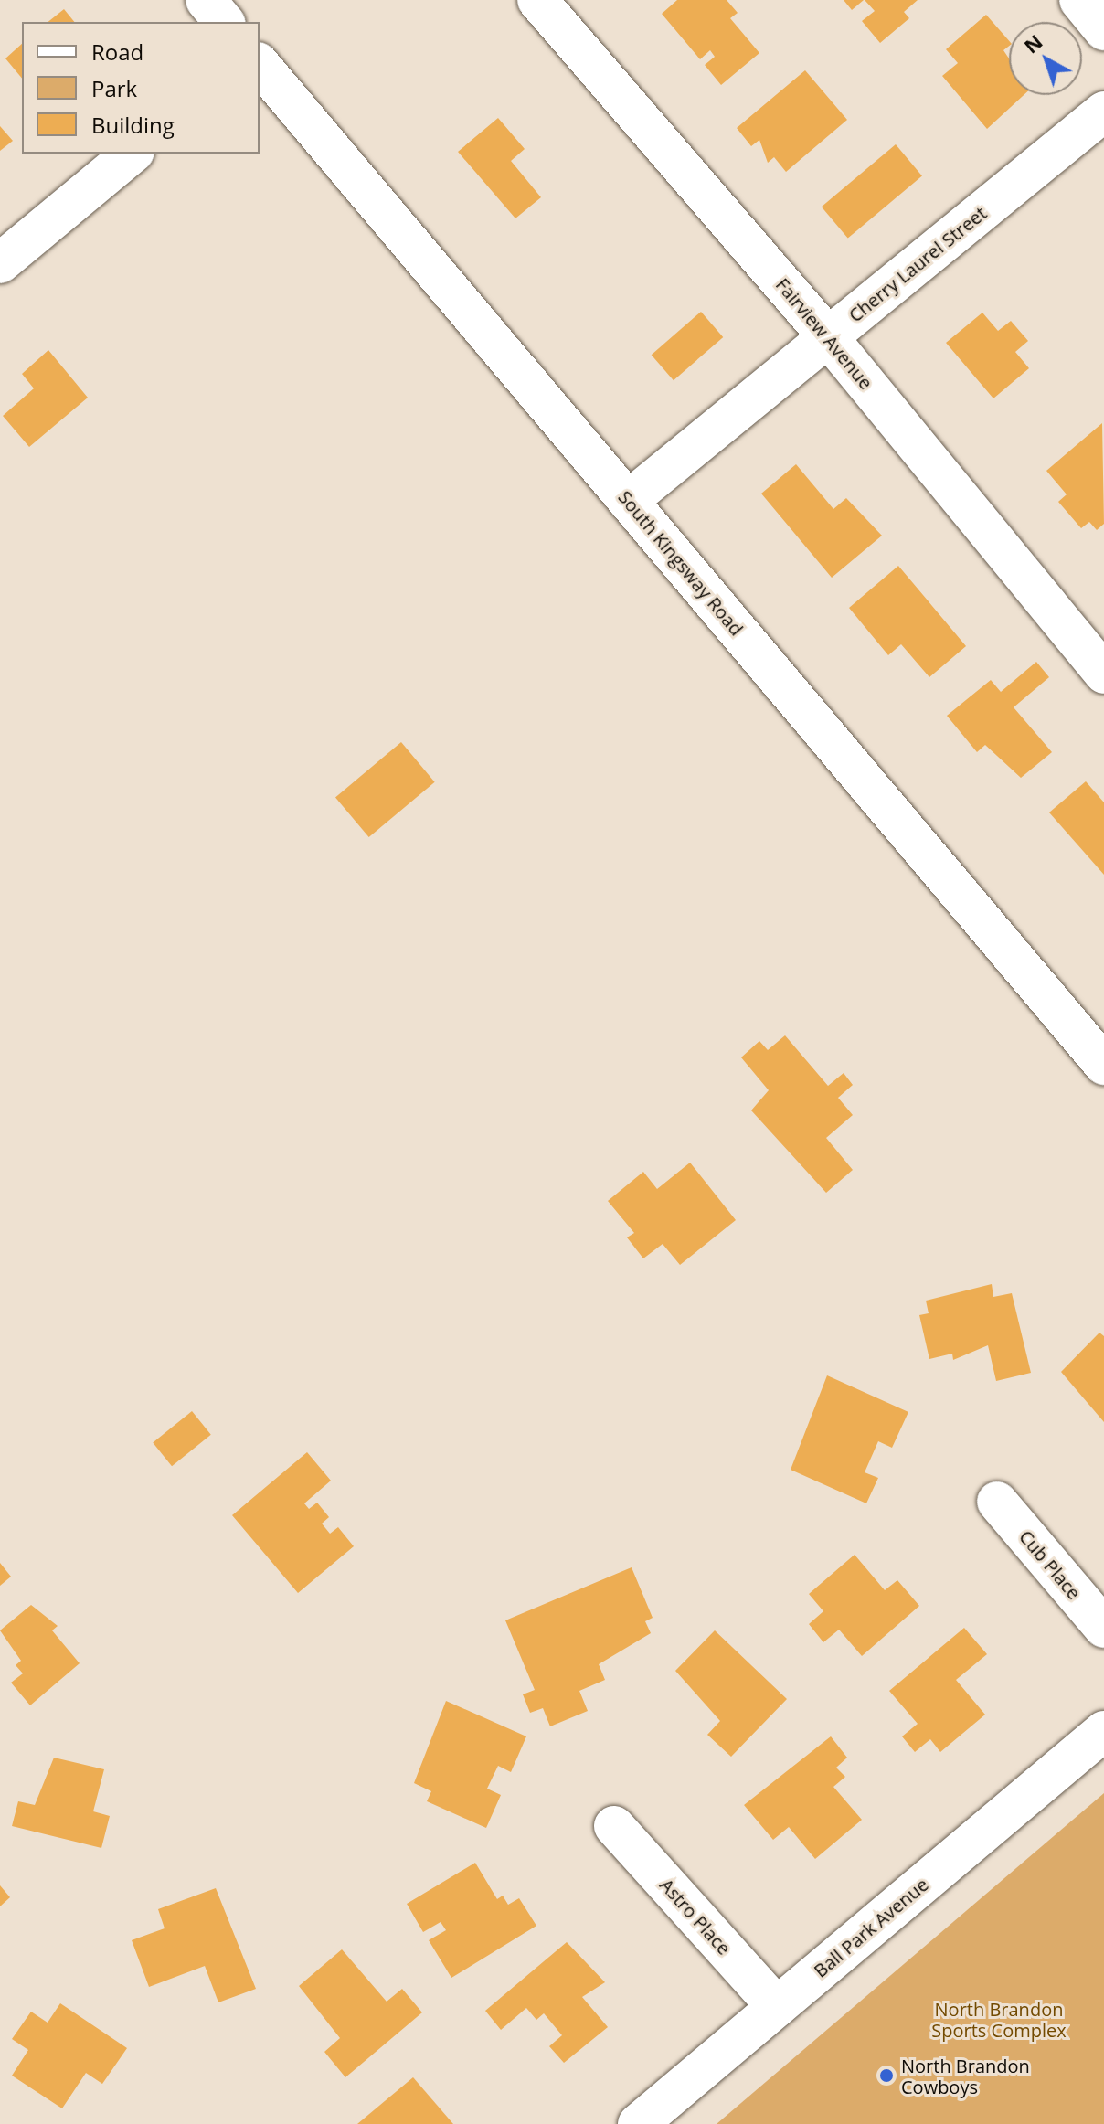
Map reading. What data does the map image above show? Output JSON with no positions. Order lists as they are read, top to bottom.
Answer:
{
  "streets": {
    "street": [
      "Cherry Laurel Street",
      "Fairview Avenue",
      "South Kingsway Road",
      "Cub Place",
      "Astro Place",
      "Ball Park Avenue"
    ]
  },
  "crossings": [
    ["Cherry Laurel Street", "Fairview Avenue"],
    ["Cherry Laurel Street", "South Kingsway Road"],
    ["Astro Place", "Ball Park Avenue"]
  ],
  "parks": ["North Brandon Sports Complex"],
  "places": ["North Brandon Cowboys"],
  "legend": ["Road", "Park", "Building"],
  "north": "top left"
}
